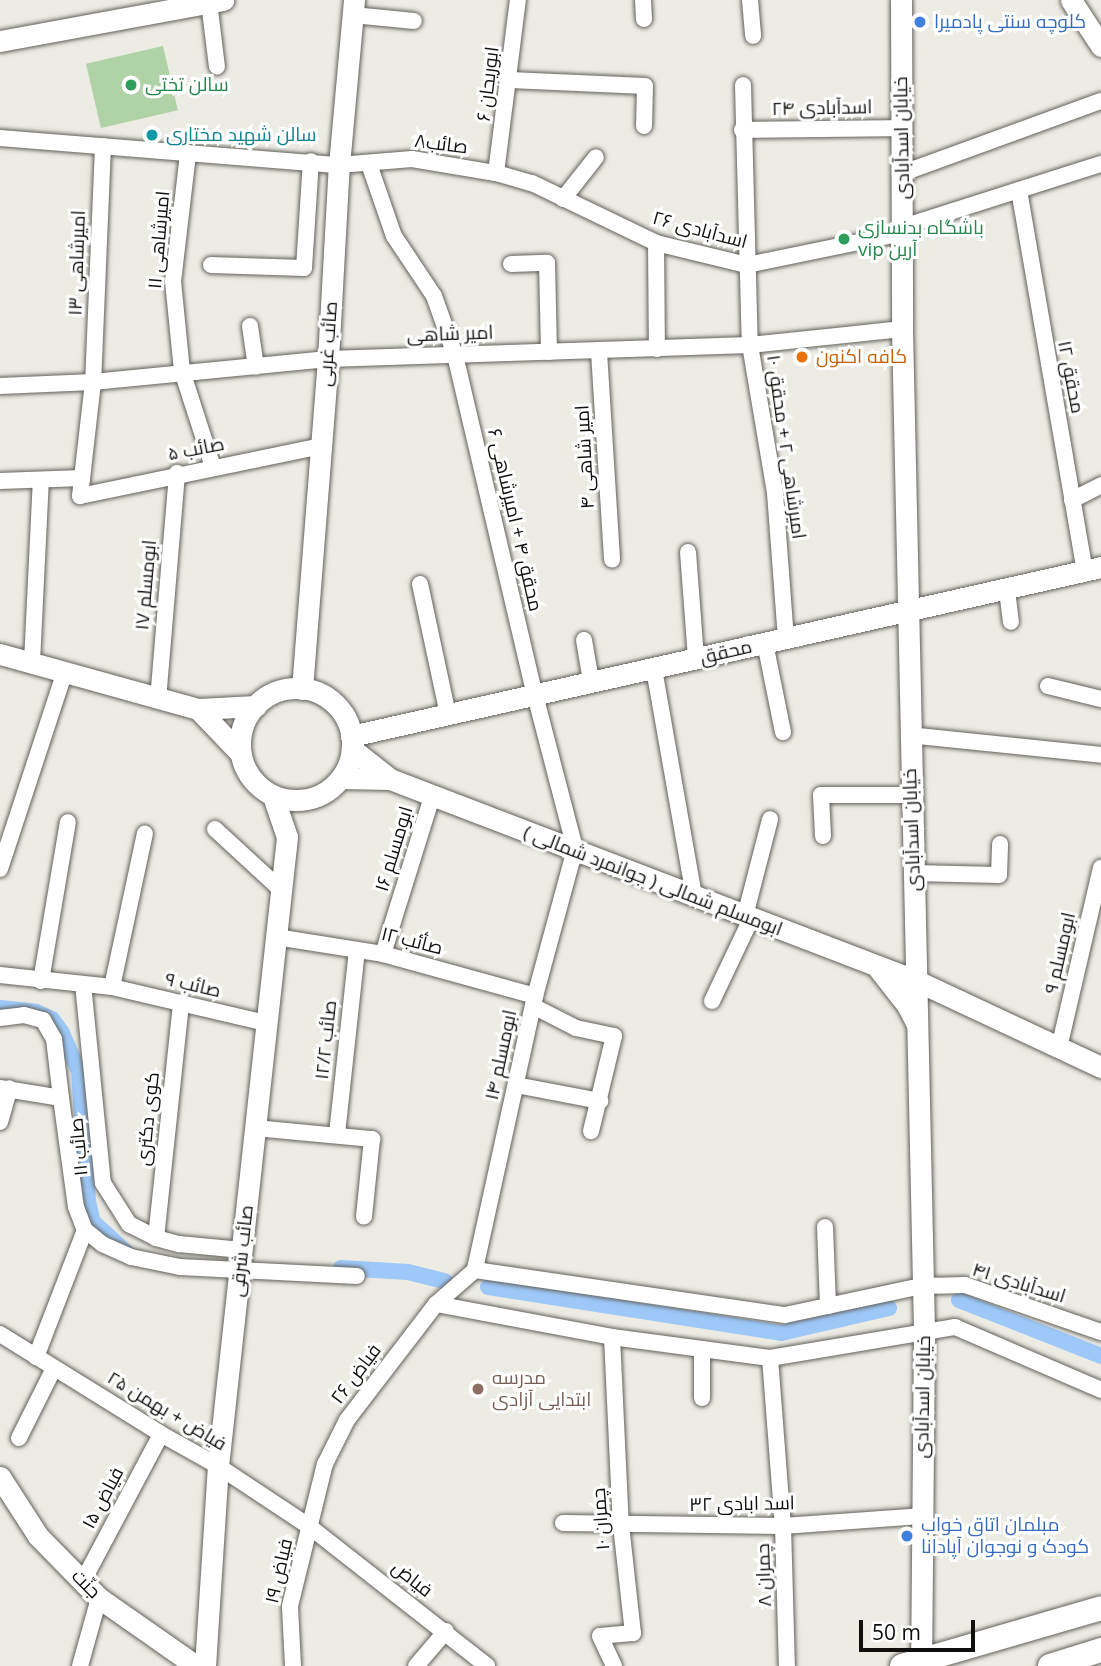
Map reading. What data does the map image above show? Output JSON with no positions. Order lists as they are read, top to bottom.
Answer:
{
  "streets": {
    "main road": [
      "خیابان اسدآبادی",
      "صائب غربی",
      "محقق",
      "ابومسلم شمالی ( جوانمرد شمالی )",
      "صائب شرقی",
      "جنّت"
    ],
    "street": [
      "ابوریحان ۶",
      "اسدآبادی ۲۴",
      "صائب۸",
      "اسدآبادی ۲۶",
      "امیرشاهی ۱۱",
      "امیرشاهی ۱۳",
      "امیر شاهی",
      "محقق ۱۲",
      "امیرشاهی ۲ + محقق ۱۰",
      "صائب ۵",
      "امیر شاهی ۴",
      "محقق ۴ + امیرشاهی ۶",
      "ابومسلم ۱۷",
      "ابومسلم ۱۶",
      "صأئب ۱۲",
      "ابومسلم ۹",
      "صائب ۹",
      "صائب ۱۲/۲",
      "ابومسلم ۱۴",
      "کوی دکتری",
      "صائب ۱۱",
      "اسدآبادی ۴۱",
      "فیاض ۲۶",
      "فیاض + بهمن ۲۵",
      "فیاض ۱۵",
      "اسد ابادی ۳۲",
      "چمران ۱۰",
      "فیاض ۱۹",
      "چمران ۸",
      "فیاض"
    ]
  },
  "crossings": [
    ["ابوریحان ۶", "صائب۸"],
    ["ابوریحان ۶", "اسدآبادی ۲۶"],
    ["اسدآبادی ۲۴", "خیابان اسدآبادی"],
    ["اسدآبادی ۲۴", "امیرشاهی ۲ + محقق ۱۰"],
    ["خیابان اسدآبادی", "اسدآبادی ۲۶"],
    ["خیابان اسدآبادی", "امیر شاهی"],
    ["خیابان اسدآبادی", "محقق"],
    ["خیابان اسدآبادی", "ابومسلم شمالی ( جوانمرد شمالی )"],
    ["خیابان اسدآبادی", "اسدآبادی ۴۱"],
    ["خیابان اسدآبادی", "اسد ابادی ۳۲"],
    ["صائب۸", "اسدآبادی ۲۶"],
    ["صائب۸", "امیرشاهی ۱۱"],
    ["صائب۸", "امیرشاهی ۱۳"],
    ["صائب۸", "صائب غربی"],
    ["صائب۸", "محقق ۴ + امیرشاهی ۶"],
    ["اسدآبادی ۲۶", "محقق ۱۲"],
    ["اسدآبادی ۲۶", "امیرشاهی ۲ + محقق ۱۰"],
    ["امیرشاهی ۱۱", "امیر شاهی"],
    ["امیرشاهی ۱۱", "صائب ۵"],
    ["امیرشاهی ۱۳", "امیر شاهی"],
    ["امیرشاهی ۱۳", "صائب ۵"],
    ["امیر شاهی", "صائب غربی"],
    ["امیر شاهی", "امیرشاهی ۲ + محقق ۱۰"],
    ["امیر شاهی", "امیر شاهی ۴"],
    ["امیر شاهی", "محقق ۴ + امیرشاهی ۶"],
    ["صائب غربی", "صائب ۵"],
    ["صائب غربی", "محقق"],
    ["محقق ۱۲", "محقق"],
    ["امیرشاهی ۲ + محقق ۱۰", "محقق"],
    ["صائب ۵", "ابومسلم ۱۷"],
    ["محقق ۴ + امیرشاهی ۶", "محقق"],
    ["محقق ۴ + امیرشاهی ۶", "ابومسلم شمالی ( جوانمرد شمالی )"],
    ["محقق ۴ + امیرشاهی ۶", "ابومسلم ۱۴"],
    ["ابومسلم ۱۶", "ابومسلم شمالی ( جوانمرد شمالی )"],
    ["ابومسلم ۱۶", "صأئب ۱۲"],
    ["ابومسلم شمالی ( جوانمرد شمالی )", "ابومسلم ۹"],
    ["ابومسلم شمالی ( جوانمرد شمالی )", "ابومسلم ۱۴"],
    ["صأئب ۱۲", "صائب ۱۲/۲"],
    ["صأئب ۱۲", "ابومسلم ۱۴"],
    ["صأئب ۱۲", "صائب شرقی"],
    ["صائب ۹", "کوی دکتری"],
    ["صائب ۹", "صائب ۱۱"],
    ["صائب ۹", "صائب شرقی"],
    ["ابومسلم ۱۴", "اسدآبادی ۴۱"],
    ["ابومسلم ۱۴", "فیاض ۲۶"],
    ["کوی دکتری", "صائب ۱۱"],
    ["صائب ۱۱", "صائب شرقی"],
    ["صائب شرقی", "فیاض + بهمن ۲۵"],
    ["اسدآبادی ۴۱", "فیاض ۲۶"],
    ["فیاض ۲۶", "فیاض + بهمن ۲۵"],
    ["فیاض ۲۶", "فیاض ۱۹"],
    ["فیاض ۲۶", "فیاض"],
    ["فیاض + بهمن ۲۵", "فیاض ۱۵"],
    ["فیاض + بهمن ۲۵", "فیاض ۱۹"],
    ["فیاض + بهمن ۲۵", "فیاض"],
    ["فیاض ۱۵", "جنّت"],
    ["اسد ابادی ۳۲", "چمران ۱۰"],
    ["اسد ابادی ۳۲", "چمران ۸"],
    ["فیاض ۱۹", "فیاض"]
  ],
  "places": [
    "کلوچه سنتی پادمیرا",
    "سالن تختی",
    "سالن شهید مختاری",
    "باشگاه بدنسازی vip آرین",
    "کافه اکنون",
    "مدرسه ابتدایی آزادی",
    "مبلمان اتاق خواب کودک و نوجوان آپادانا"
  ],
  "scale_bar": "50 m"
}
